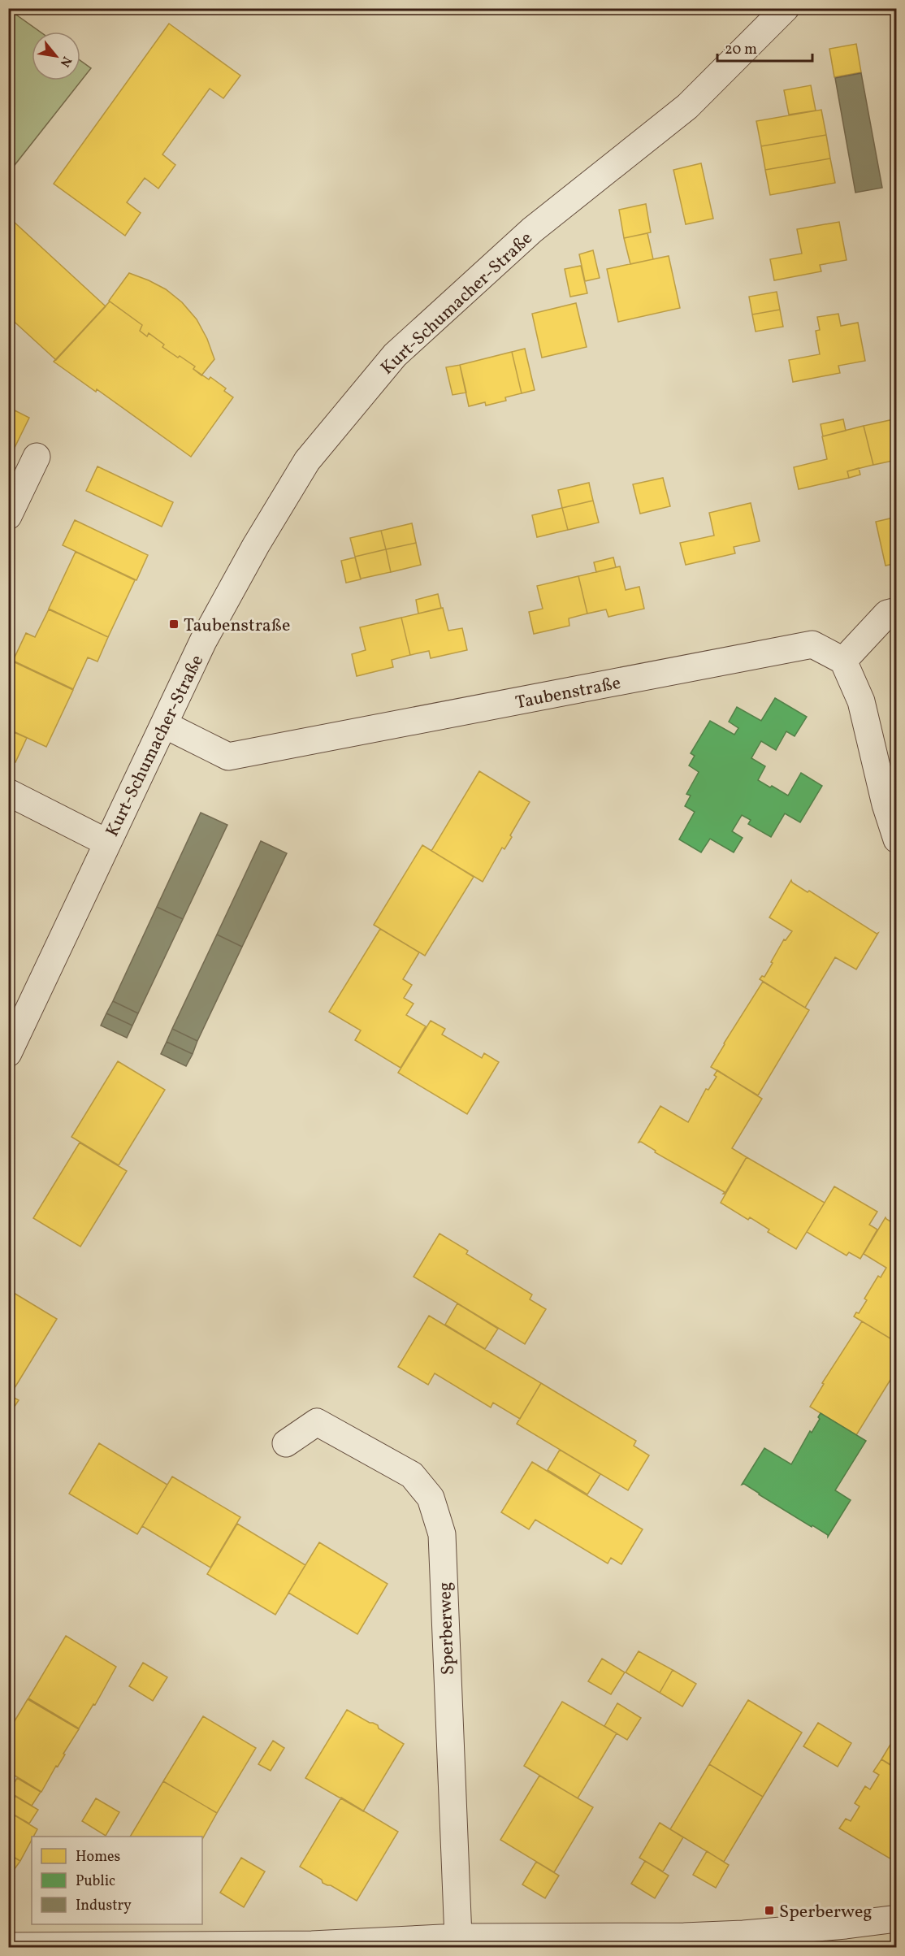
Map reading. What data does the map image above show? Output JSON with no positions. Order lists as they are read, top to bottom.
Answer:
{
  "streets": {
    "street": ["Kurt-Schumacher-Straße", "Taubenstraße", "Sperberweg"]
  },
  "crossings": [
    ["Kurt-Schumacher-Straße", "Taubenstraße"]
  ],
  "places": {
    "transit": ["Taubenstraße", "Sperberweg"]
  },
  "legend": ["Homes", "Public", "Industry"],
  "scale_bar": "20 m",
  "north": "bottom right"
}
